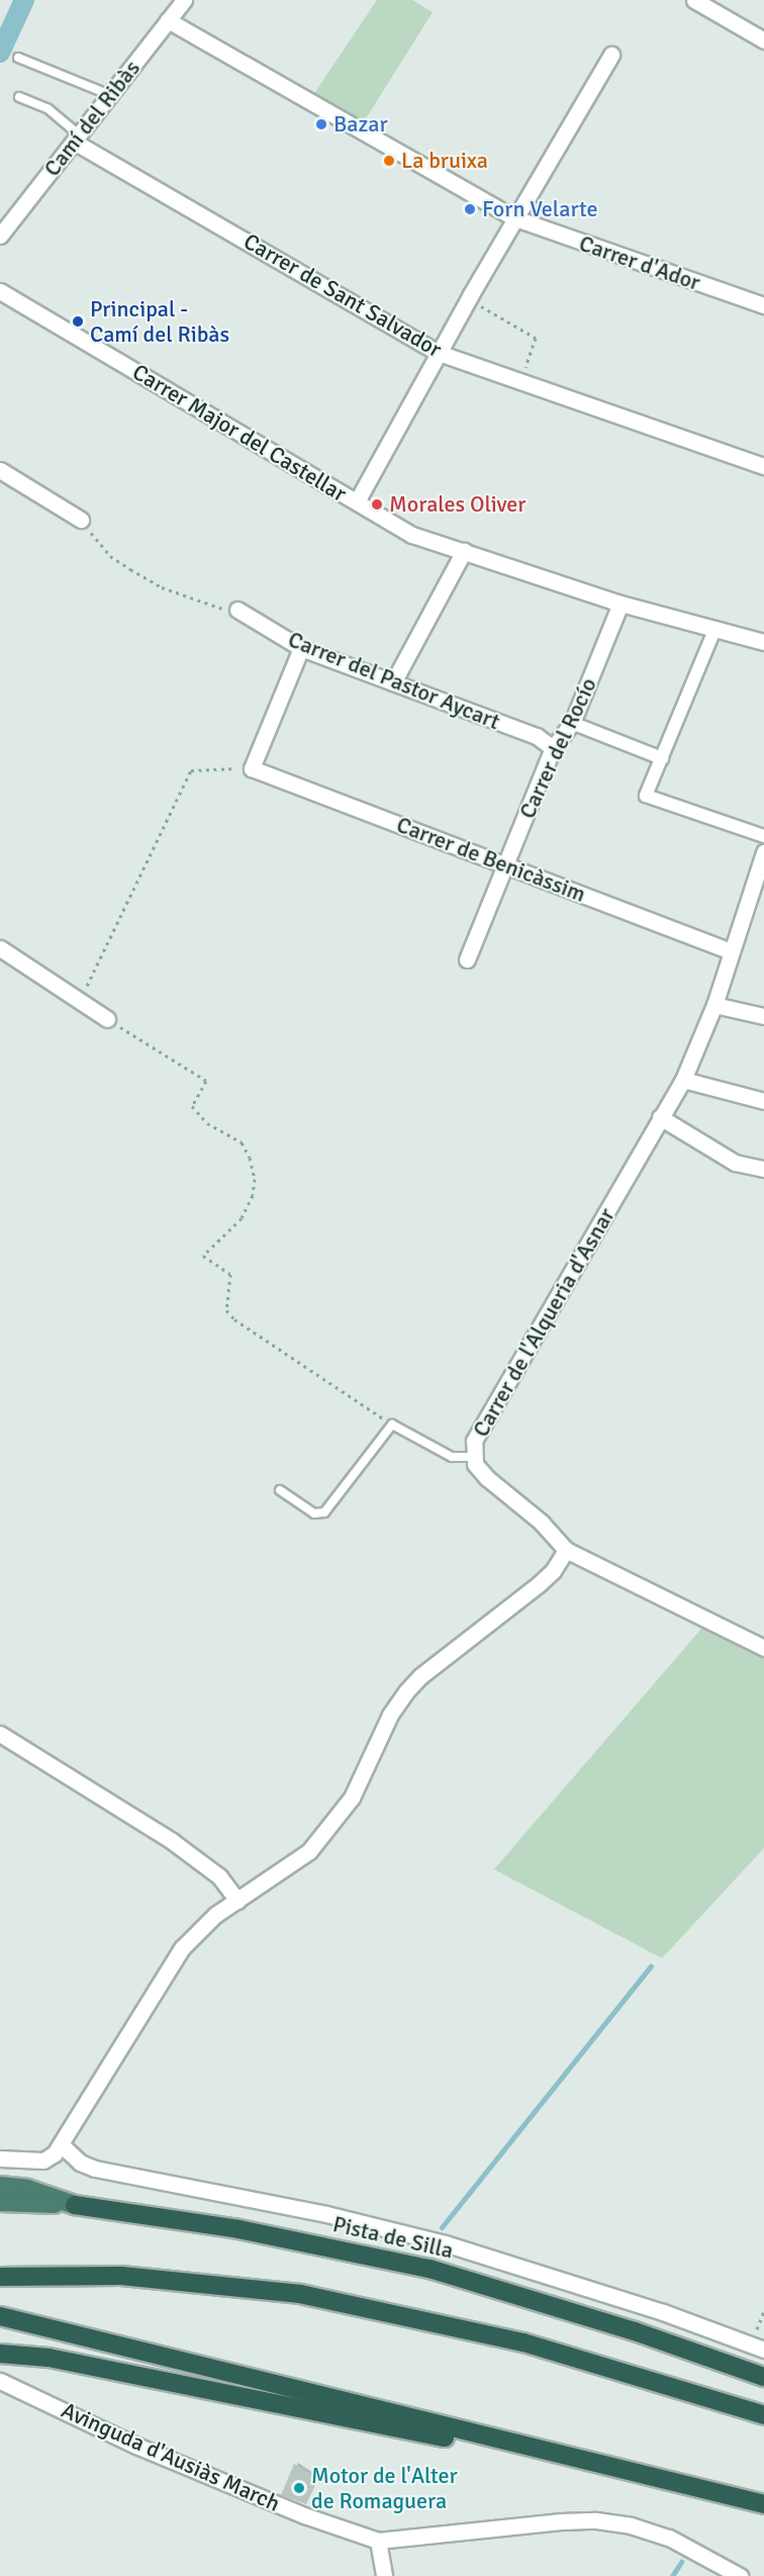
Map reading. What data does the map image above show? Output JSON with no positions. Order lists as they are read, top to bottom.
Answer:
{
  "streets": {
    "highway": ["Pista de Silla"],
    "street": [
      "Camí del Ribàs",
      "Carrer d'Ador",
      "Carrer de Sant Salvador",
      "Carrer Major del Castellar",
      "Carrer del Pastor Aycart",
      "Carrer del Rocío",
      "Carrer de Benicàssim",
      "Carrer de l'Alqueria d'Asnar",
      "Avinguda d'Ausiàs March"
    ]
  },
  "crossings": [
    ["Camí del Ribàs", "Carrer d'Ador"],
    ["Camí del Ribàs", "Carrer de Sant Salvador"],
    ["Carrer Major del Castellar", "Carrer del Rocío"],
    ["Carrer del Pastor Aycart", "Carrer del Rocío"],
    ["Carrer del Rocío", "Carrer de Benicàssim"],
    ["Carrer de Benicàssim", "Carrer de l'Alqueria d'Asnar"]
  ],
  "places": [
    "Bazar",
    "La bruixa",
    "Forn Velarte",
    "Principal - Camí del Ribàs",
    "Morales Oliver",
    "Motor de l'Alter de Romaguera"
  ]
}
